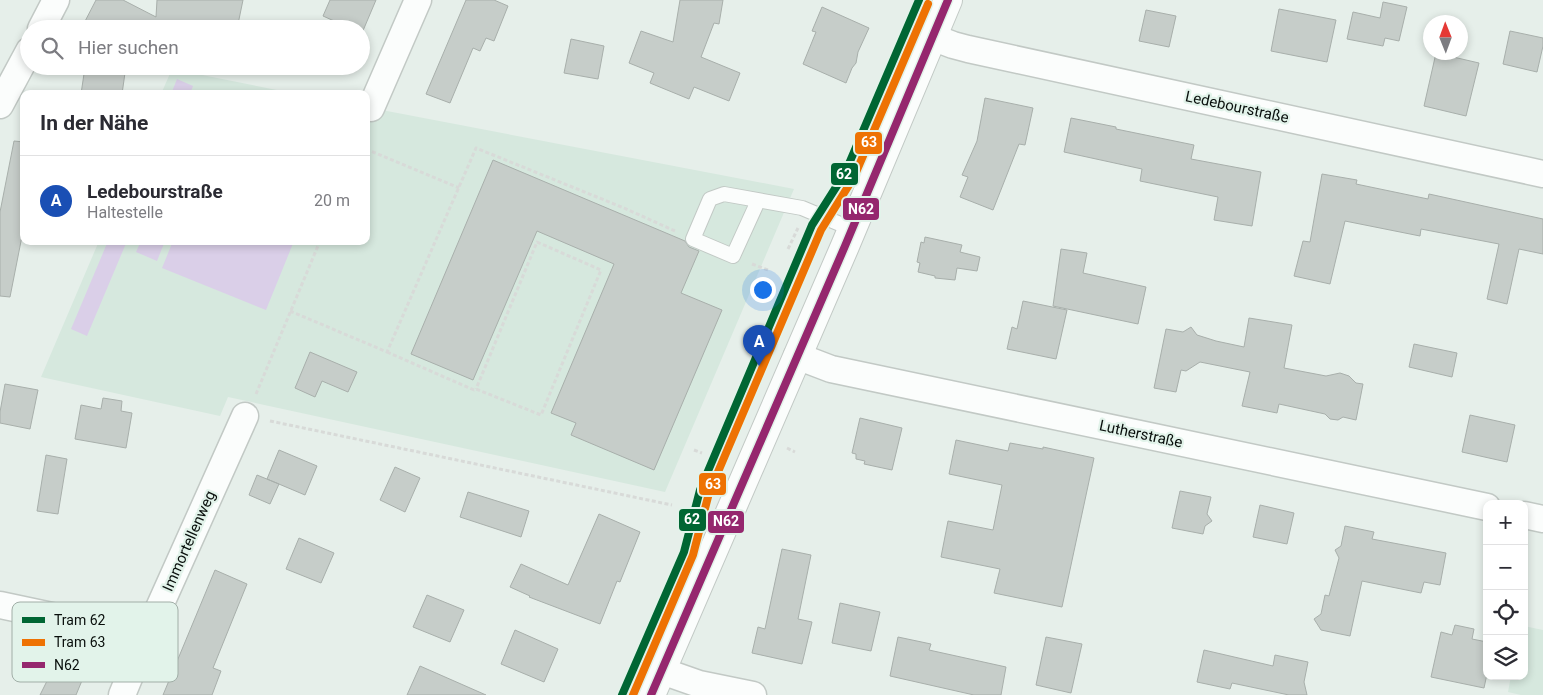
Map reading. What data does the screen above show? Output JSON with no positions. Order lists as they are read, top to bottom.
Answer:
{
  "streets": {
    "street": ["Ledebourstraße", "Lutherstraße", "Immortellenweg"]
  },
  "lines": ["tram line 62", "transit line N62", "tram line 63"],
  "legend": ["Tram 62", "Tram 63", "N62"],
  "north": "top",
  "page": {
    "search": "Hier suchen",
    "heading": "In der Nähe",
    "list": [
      {
        "mark": "A",
        "name": "Ledebourstraße",
        "note": "Haltestelle",
        "value": "20 m"
      }
    ],
    "pins": "A",
    "map_buttons": ["+", "−"]
  }
}
